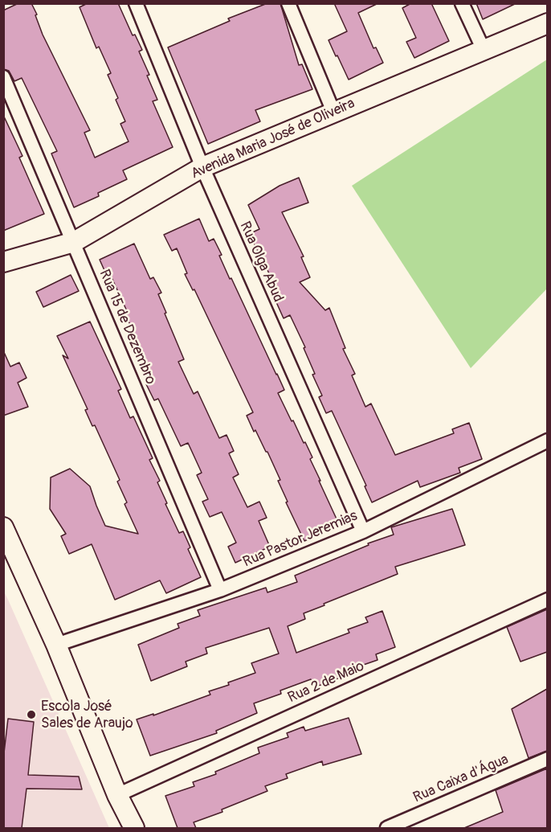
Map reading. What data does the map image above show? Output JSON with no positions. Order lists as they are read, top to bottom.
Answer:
{
  "streets": {
    "street": [
      "Avenida Maria José de Oliveira",
      "Rua Olga Abud",
      "Rua 15 de Dezembro",
      "Rua Pastor Jeremias",
      "Rua 2 de Maio",
      "Rua Caixa d'Água"
    ]
  },
  "crossings": [
    ["Avenida Maria José de Oliveira", "Rua Olga Abud"],
    ["Avenida Maria José de Oliveira", "Rua 15 de Dezembro"],
    ["Rua Olga Abud", "Rua Pastor Jeremias"],
    ["Rua 15 de Dezembro", "Rua Pastor Jeremias"]
  ],
  "places": ["Escola José Sales de Araujo"]
}
